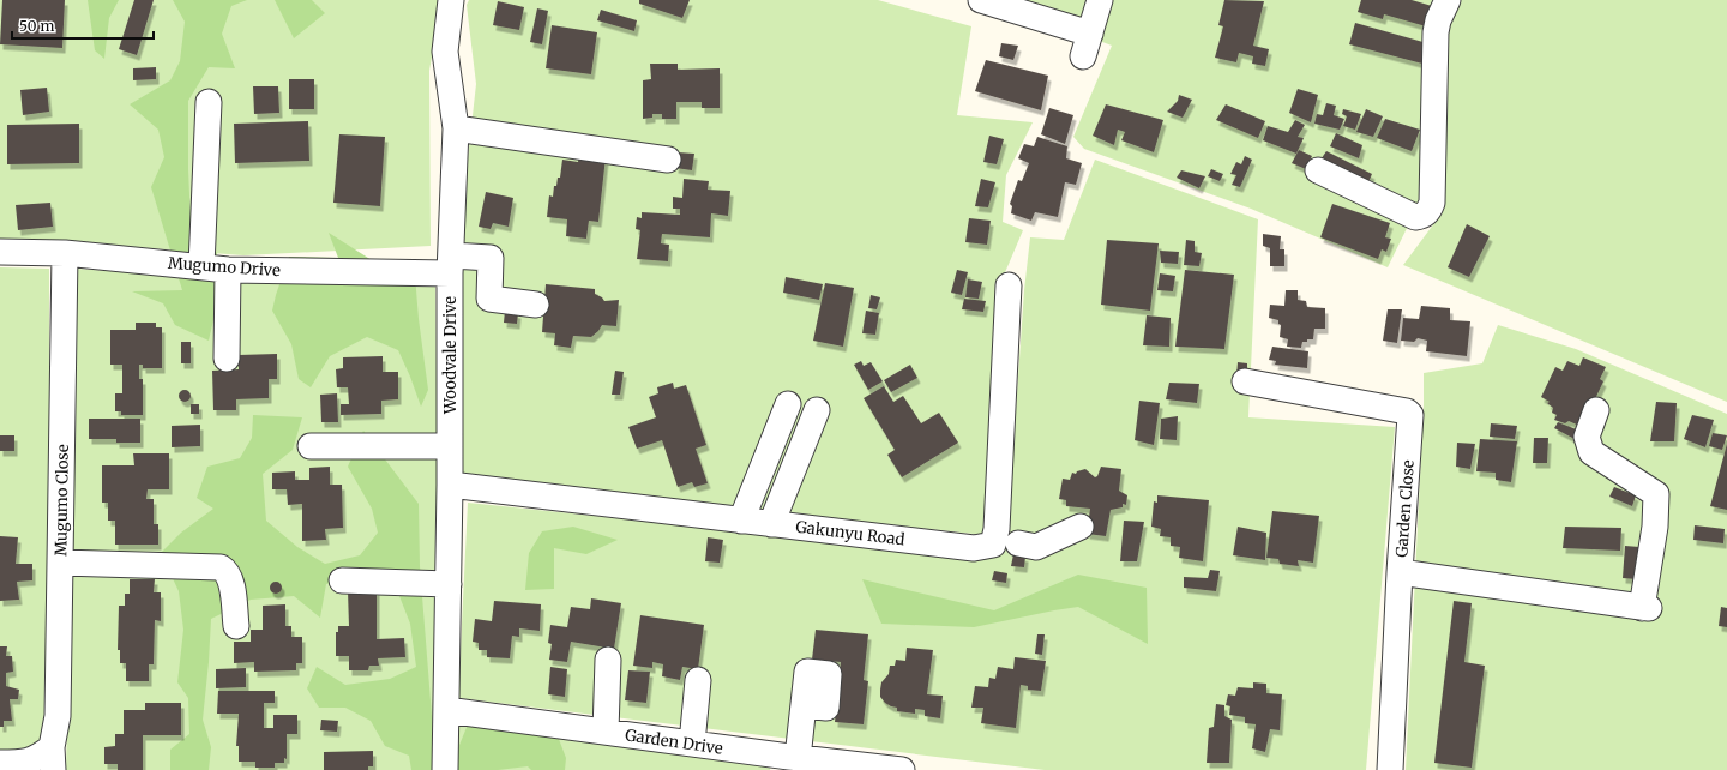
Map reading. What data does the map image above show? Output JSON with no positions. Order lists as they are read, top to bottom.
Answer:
{
  "streets": {
    "street": [
      "Mugumo Drive",
      "Woodvale Drive",
      "Mugumo Close",
      "Garden Close",
      "Gakunyu Road",
      "Garden Drive"
    ]
  },
  "crossings": [
    ["Mugumo Drive", "Woodvale Drive"],
    ["Mugumo Drive", "Mugumo Close"],
    ["Woodvale Drive", "Gakunyu Road"],
    ["Woodvale Drive", "Garden Drive"]
  ],
  "scale_bar": "50 m"
}
